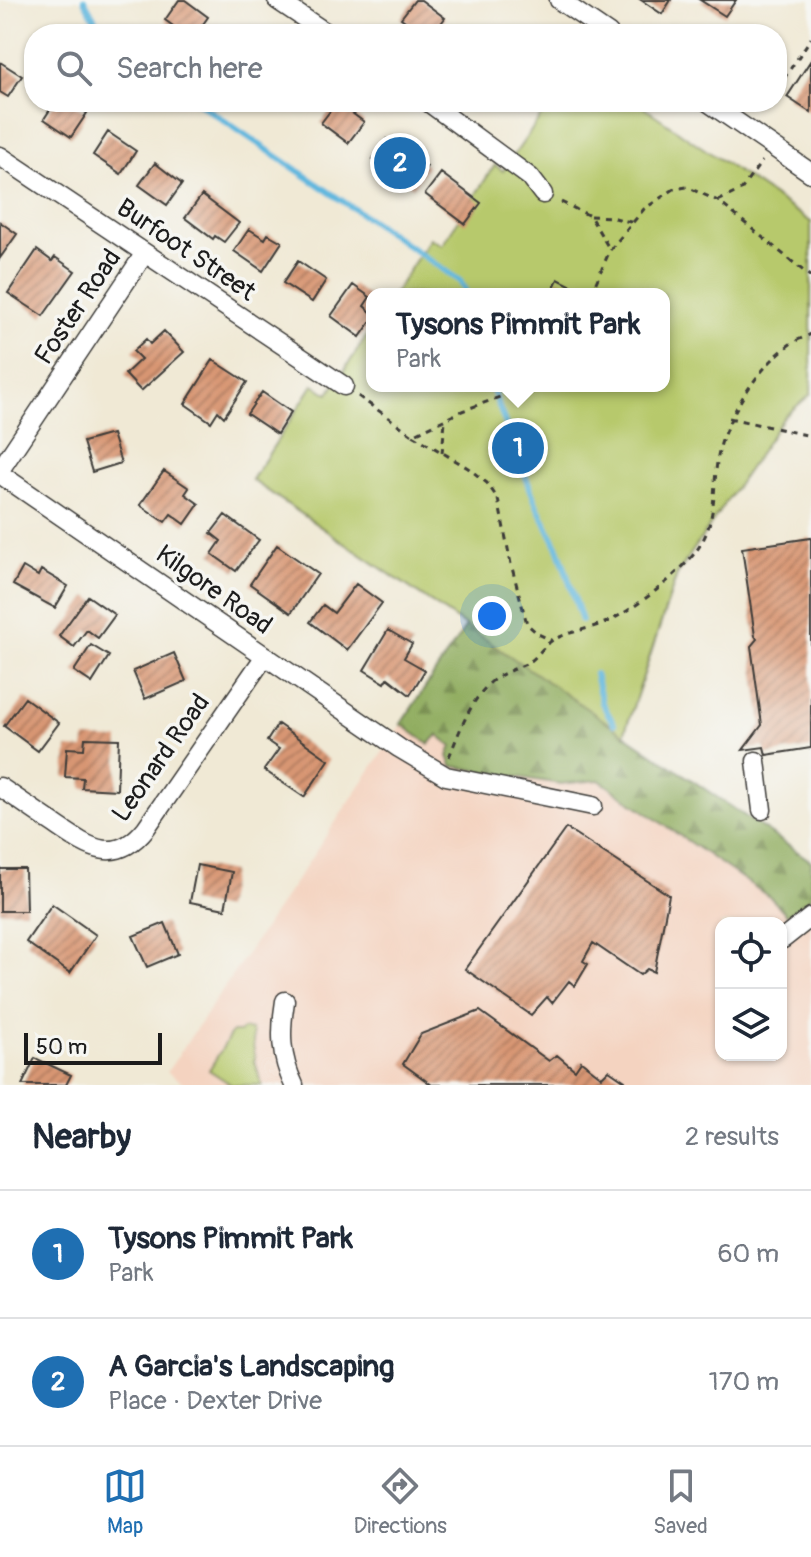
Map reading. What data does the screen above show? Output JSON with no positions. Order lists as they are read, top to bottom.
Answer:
{
  "streets": {
    "street": [
      "Burfoot Street",
      "Foster Road",
      "Kilgore Road",
      "Leonard Road"
    ]
  },
  "crossings": [
    ["Burfoot Street", "Foster Road"],
    ["Foster Road", "Kilgore Road"],
    ["Kilgore Road", "Leonard Road"]
  ],
  "scale_bar": "50 m",
  "page": {
    "search": "Search here",
    "pins": ["2", "1"],
    "popup": ["Tysons Pimmit Park", "Park"],
    "scale": "50 m",
    "heading": ["Nearby", "2 results"],
    "list": [
      {
        "mark": "1",
        "name": "Tysons Pimmit Park",
        "note": "Park",
        "value": "60 m"
      },
      {
        "mark": "2",
        "name": "A Garcia's Landscaping",
        "note": "Place · Dexter Drive",
        "value": "170 m"
      }
    ],
    "nav": ["Map", "Directions", "Saved"]
  }
}
